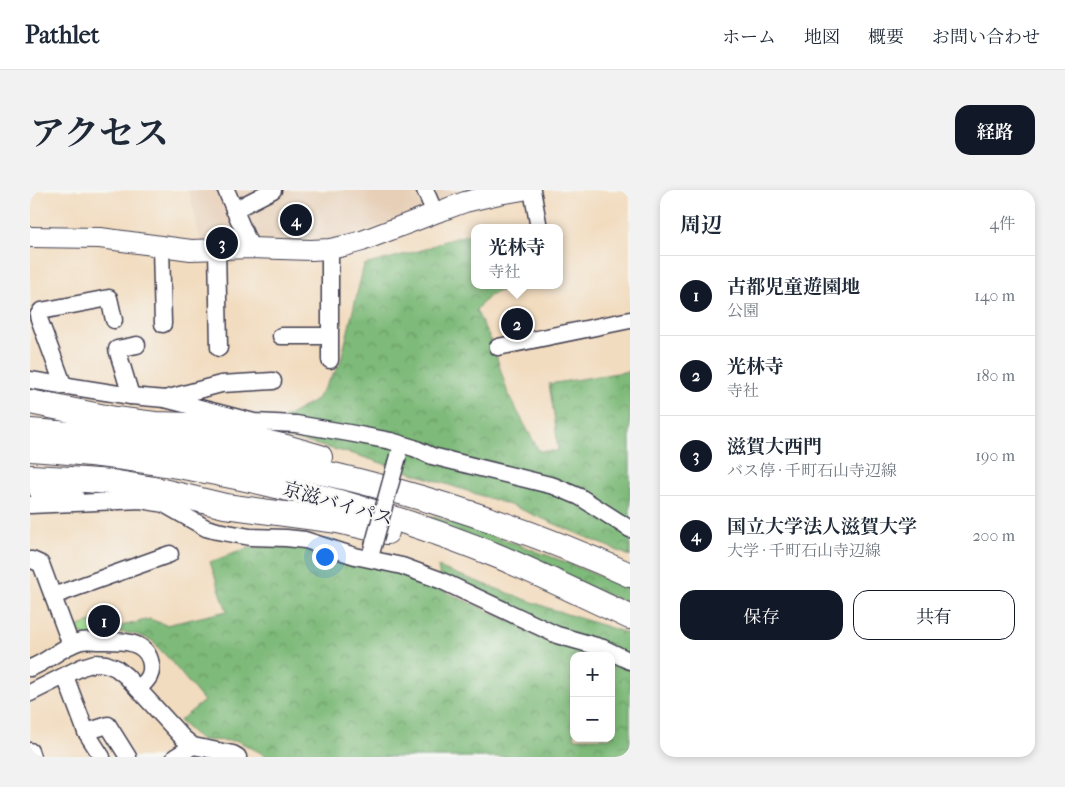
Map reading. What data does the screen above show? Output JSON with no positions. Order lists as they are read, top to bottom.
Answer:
{
  "streets": {
    "highway": ["京滋バイパス"]
  },
  "page": {
    "header": "Pathlet",
    "nav": [
      "ホーム",
      "地図",
      "概要",
      "お問い合わせ"
    ],
    "title": "アクセス",
    "buttons": [
      "経路",
      ["保存", "共有"]
    ],
    "heading": ["周辺", "4件"],
    "pins": [
      "4",
      "3",
      "2",
      "1"
    ],
    "popup": ["光林寺", "寺社"],
    "list": [
      {
        "mark": "1",
        "name": "古都児童遊園地",
        "note": "公園",
        "value": "140 m"
      },
      {
        "mark": "2",
        "name": "光林寺",
        "note": "寺社",
        "value": "180 m"
      },
      {
        "mark": "3",
        "name": "滋賀大西門",
        "note": "バス停 · 千町石山寺辺線",
        "value": "190 m"
      },
      {
        "mark": "4",
        "name": "国立大学法人滋賀大学",
        "note": "大学 · 千町石山寺辺線",
        "value": "200 m"
      }
    ],
    "map_buttons": ["+", "−"]
  }
}
